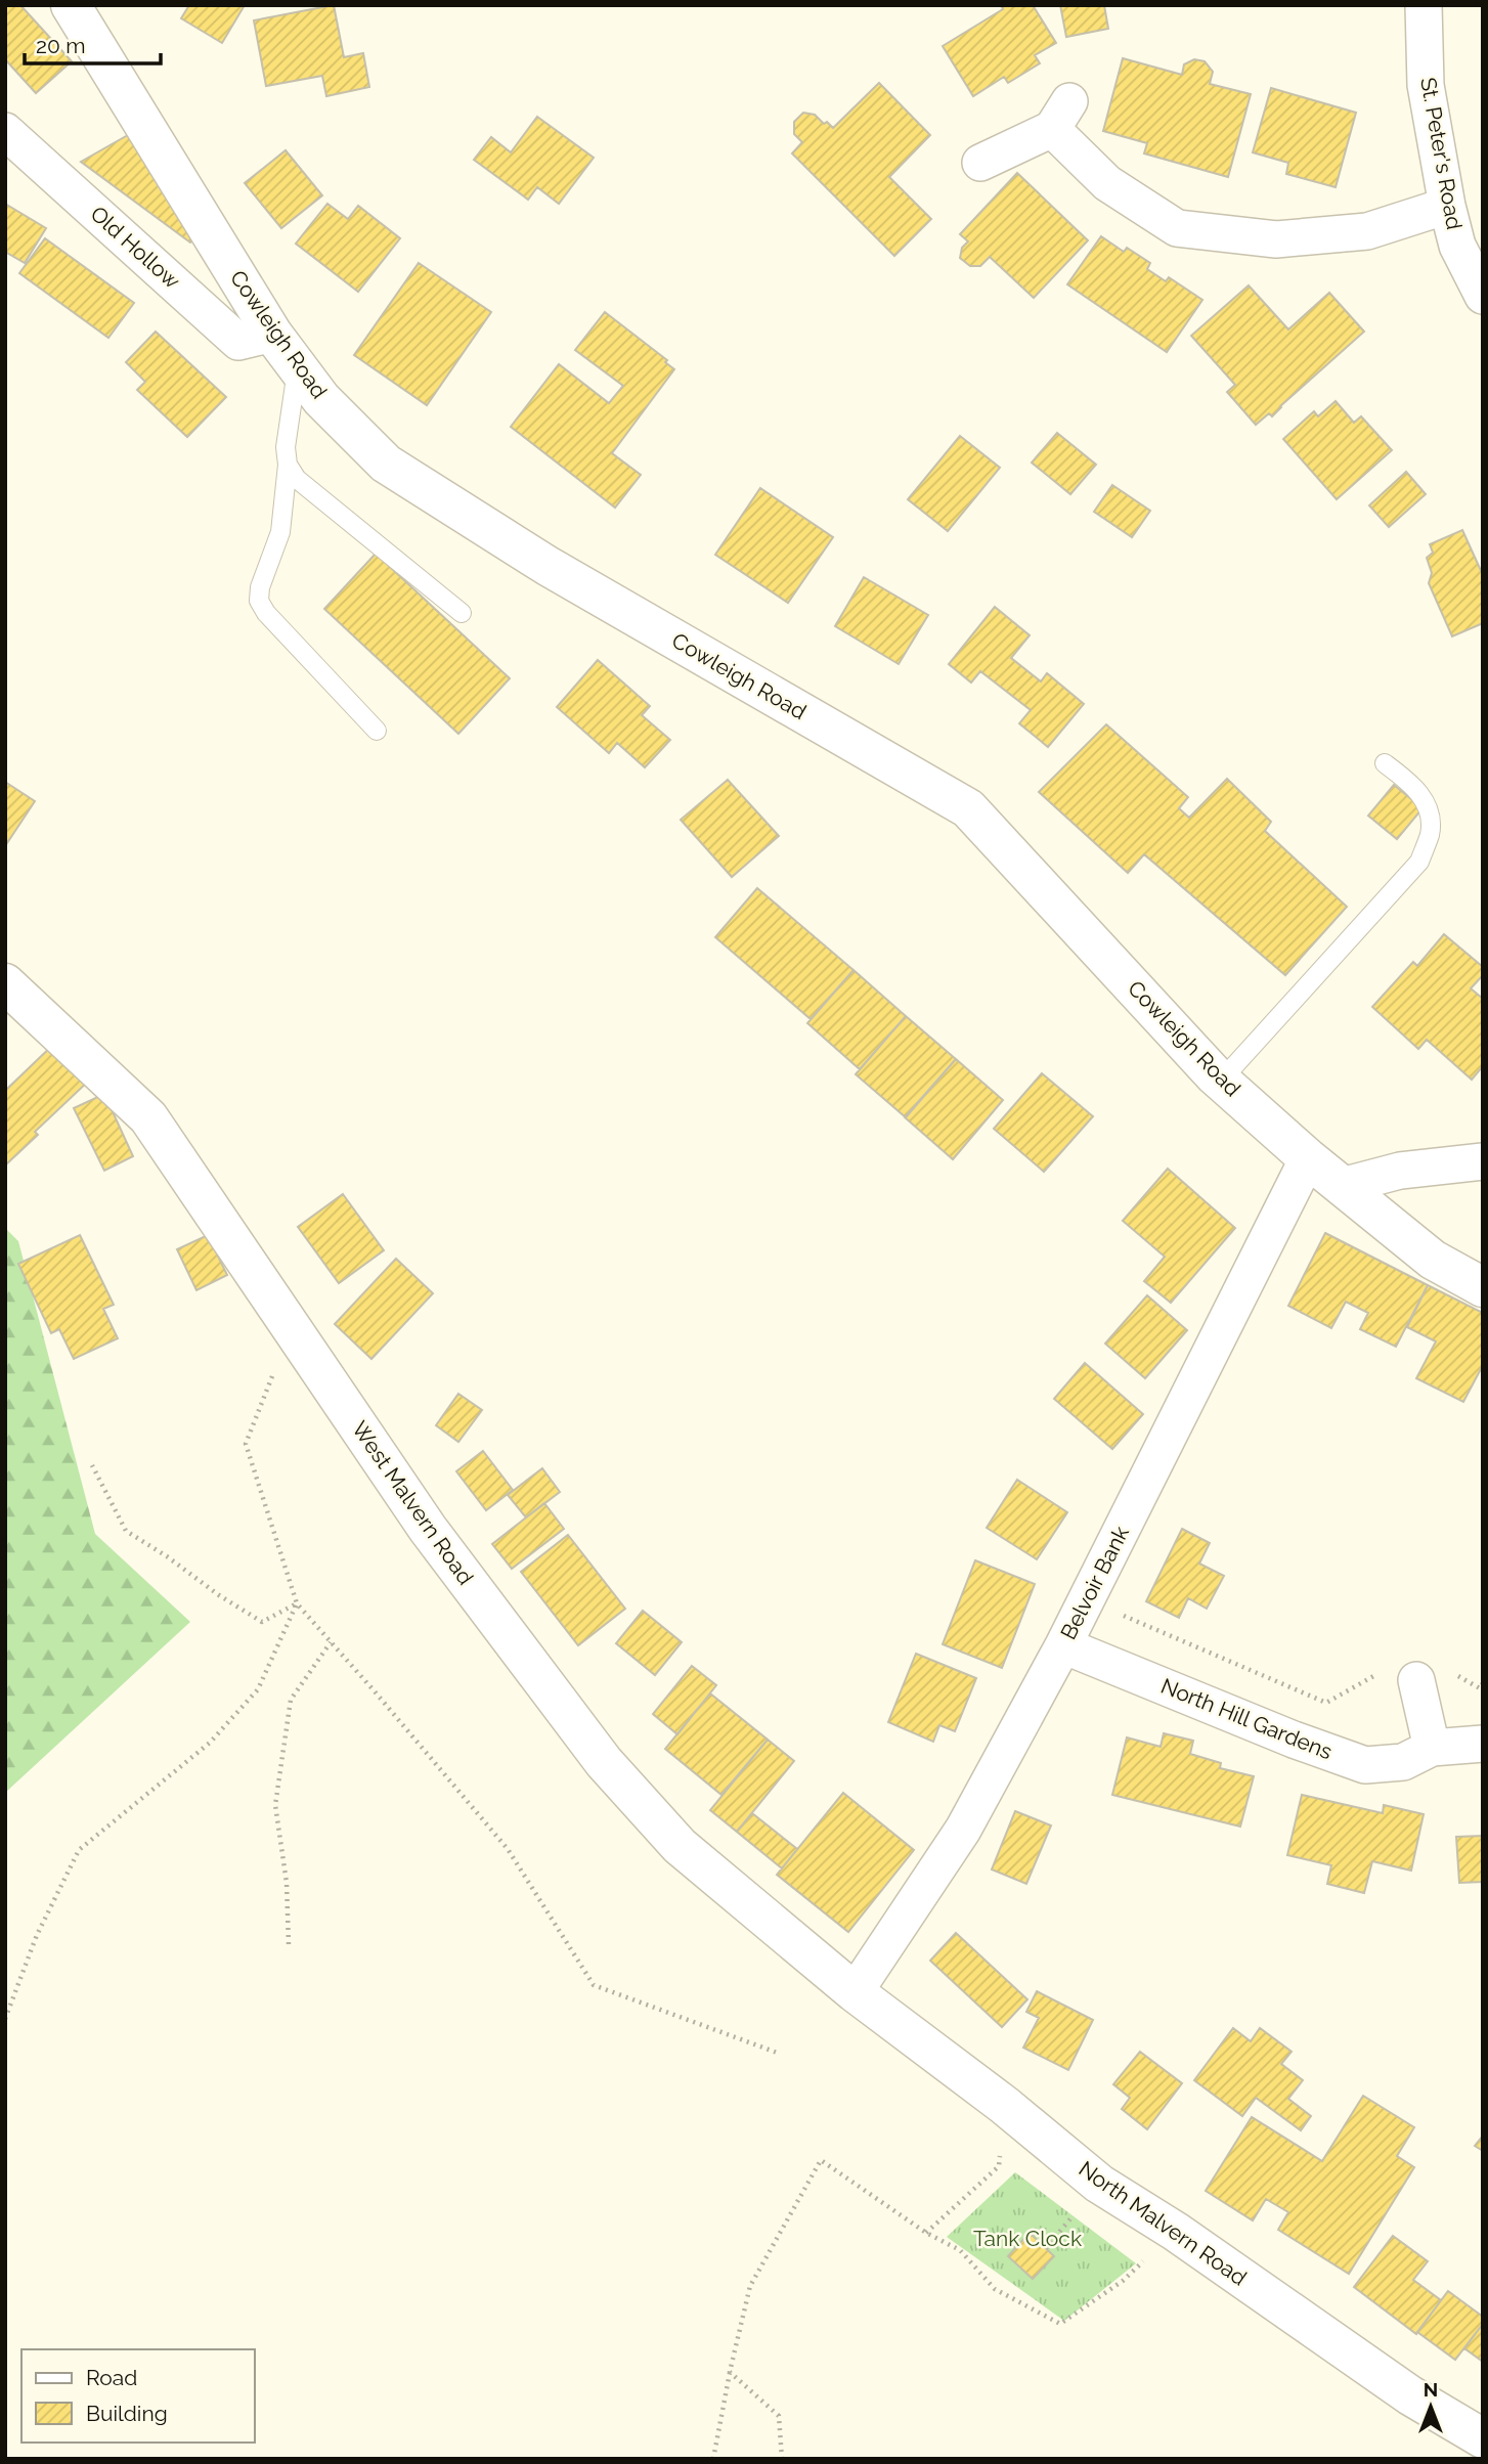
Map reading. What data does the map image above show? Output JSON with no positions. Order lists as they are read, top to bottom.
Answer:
{
  "streets": {
    "main road": ["Cowleigh Road", "West Malvern Road", "North Malvern Road"],
    "street": [
      "St. Peter's Road",
      "Old Hollow",
      "Belvoir Bank",
      "North Hill Gardens"
    ]
  },
  "crossings": [
    ["Old Hollow", "Cowleigh Road"],
    ["Cowleigh Road", "Belvoir Bank"],
    ["West Malvern Road", "Belvoir Bank"],
    ["West Malvern Road", "North Malvern Road"],
    ["Belvoir Bank", "North Hill Gardens"],
    ["Belvoir Bank", "North Malvern Road"]
  ],
  "parks": ["Tank Clock"],
  "legend": ["Road", "Building"],
  "scale_bar": "20 m",
  "north": "top"
}
